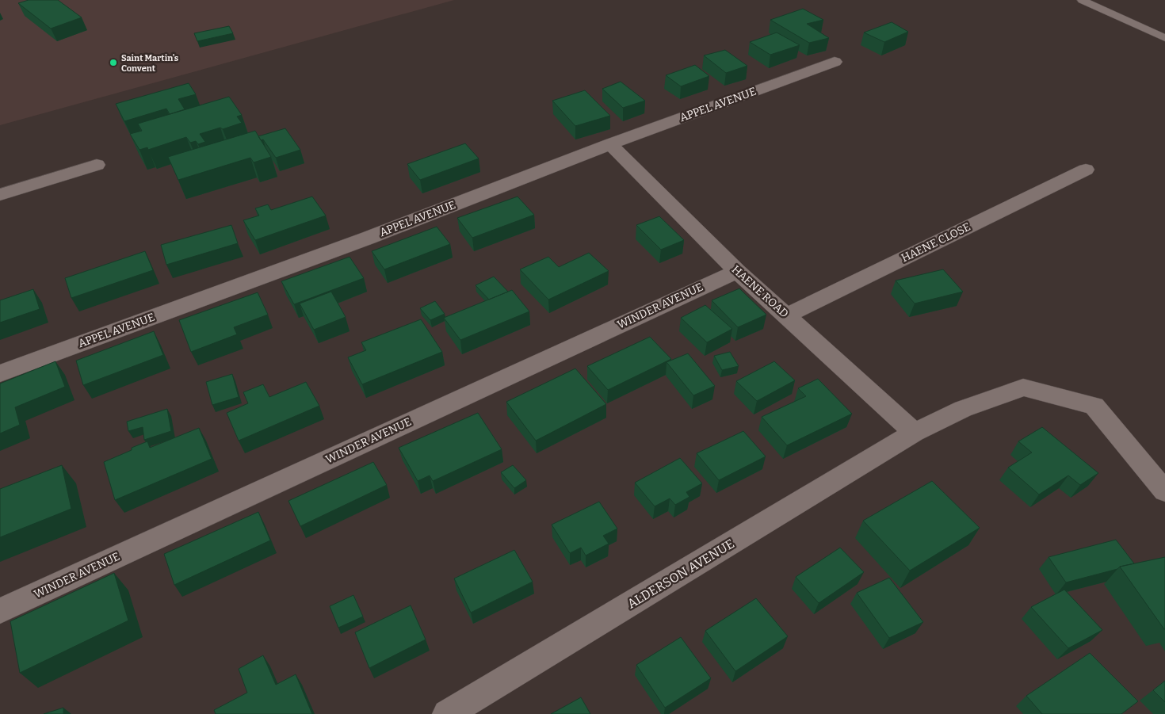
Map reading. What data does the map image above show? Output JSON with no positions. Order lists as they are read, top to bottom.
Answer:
{
  "streets": {
    "street": [
      "APPEL AVENUE",
      "HAENE CLOSE",
      "HAENE ROAD",
      "WINDER AVENUE",
      "ALDERSON AVENUE"
    ]
  },
  "crossings": [
    ["APPEL AVENUE", "HAENE ROAD"],
    ["HAENE CLOSE", "HAENE ROAD"],
    ["HAENE ROAD", "WINDER AVENUE"],
    ["HAENE ROAD", "ALDERSON AVENUE"]
  ],
  "places": ["Saint Martin's Convent"]
}
